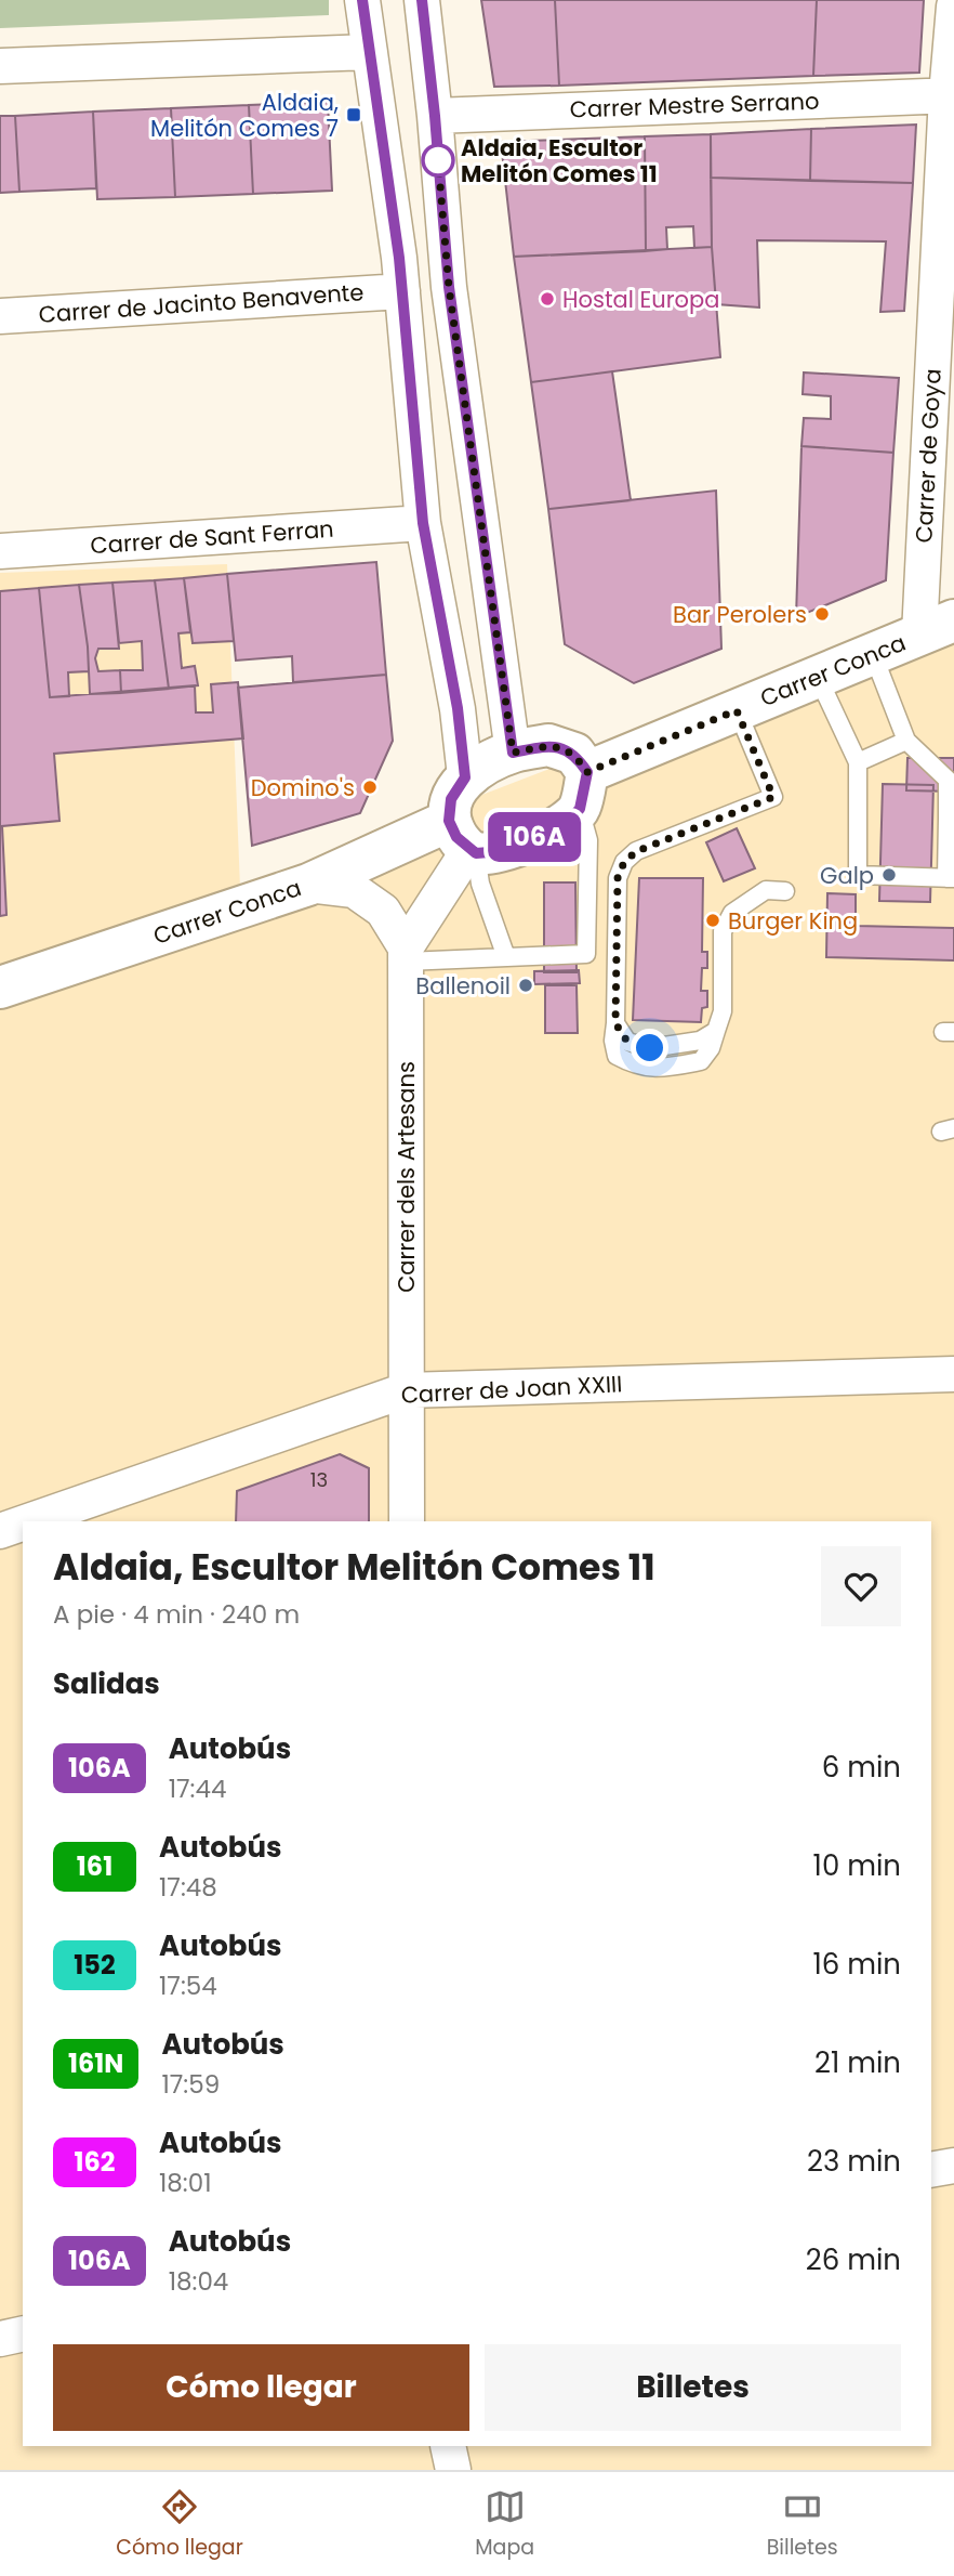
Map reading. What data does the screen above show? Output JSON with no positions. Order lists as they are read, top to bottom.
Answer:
{
  "streets": {
    "street": [
      "Carrer Mestre Serrano",
      "Carrer de Jacinto Benavente",
      "Carrer de Goya",
      "Carrer de Sant Ferran",
      "Carrer Conca",
      "Carrer dels Artesans",
      "Carrer de Joan XXIII"
    ]
  },
  "crossings": [
    ["Carrer Mestre Serrano", "Carrer de Goya"],
    ["Carrer de Goya", "Carrer Conca"],
    ["Carrer dels Artesans", "Carrer de Joan XXIII"]
  ],
  "places": {
    "transit": ["Aldaia, Melitón Comes 7"],
    "other": [
      "Aldaia, Escultor Melitón Comes 11",
      "Hostal Europa",
      "Bar Perolers",
      "Domino's",
      "Galp",
      "Burger King",
      "Ballenoil"
    ]
  },
  "lines": ["bus line 106A"],
  "house_numbers": ["13"],
  "page": {
    "on_map": "106A",
    "heading": [
      ["Aldaia, Escultor Melitón Comes 11", "A pie · 4 min · 240 m"],
      "Salidas"
    ],
    "list": [
      {
        "mark": "106A",
        "name": "Autobús",
        "note": "17:44",
        "value": "6 min"
      },
      {
        "mark": "161",
        "name": "Autobús",
        "note": "17:48",
        "value": "10 min"
      },
      {
        "mark": "152",
        "name": "Autobús",
        "note": "17:54",
        "value": "16 min"
      },
      {
        "mark": "161N",
        "name": "Autobús",
        "note": "17:59",
        "value": "21 min"
      },
      {
        "mark": "162",
        "name": "Autobús",
        "note": "18:01",
        "value": "23 min"
      },
      {
        "mark": "106A",
        "name": "Autobús",
        "note": "18:04",
        "value": "26 min"
      }
    ],
    "buttons": ["Cómo llegar", "Billetes"],
    "tabs": ["Cómo llegar", "Mapa", "Billetes"]
  }
}
